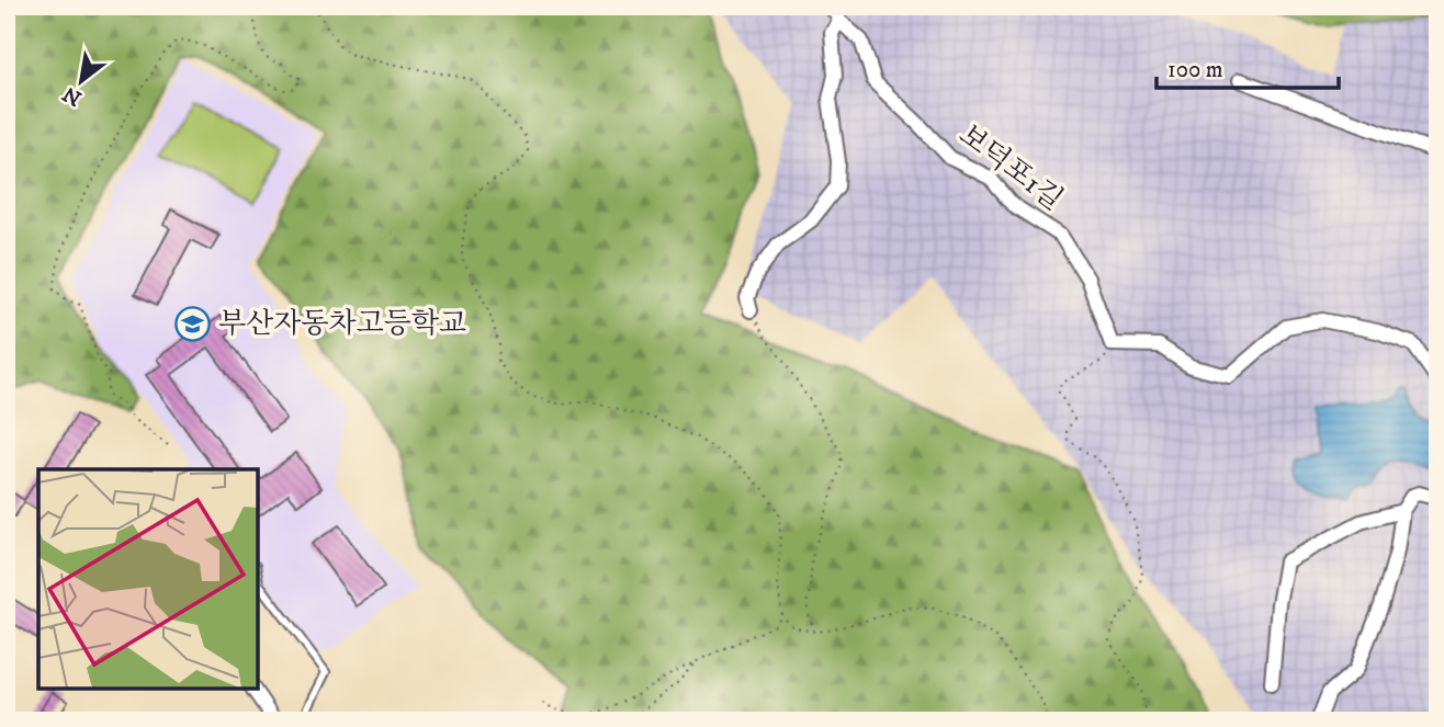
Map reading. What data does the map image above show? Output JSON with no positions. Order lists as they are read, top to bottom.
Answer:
{
  "streets": {
    "street": ["보덕포1길"]
  },
  "places": {
    "school or university": ["부산자동차고등학교"]
  },
  "scale_bar": "100 m",
  "north": "bottom left"
}
